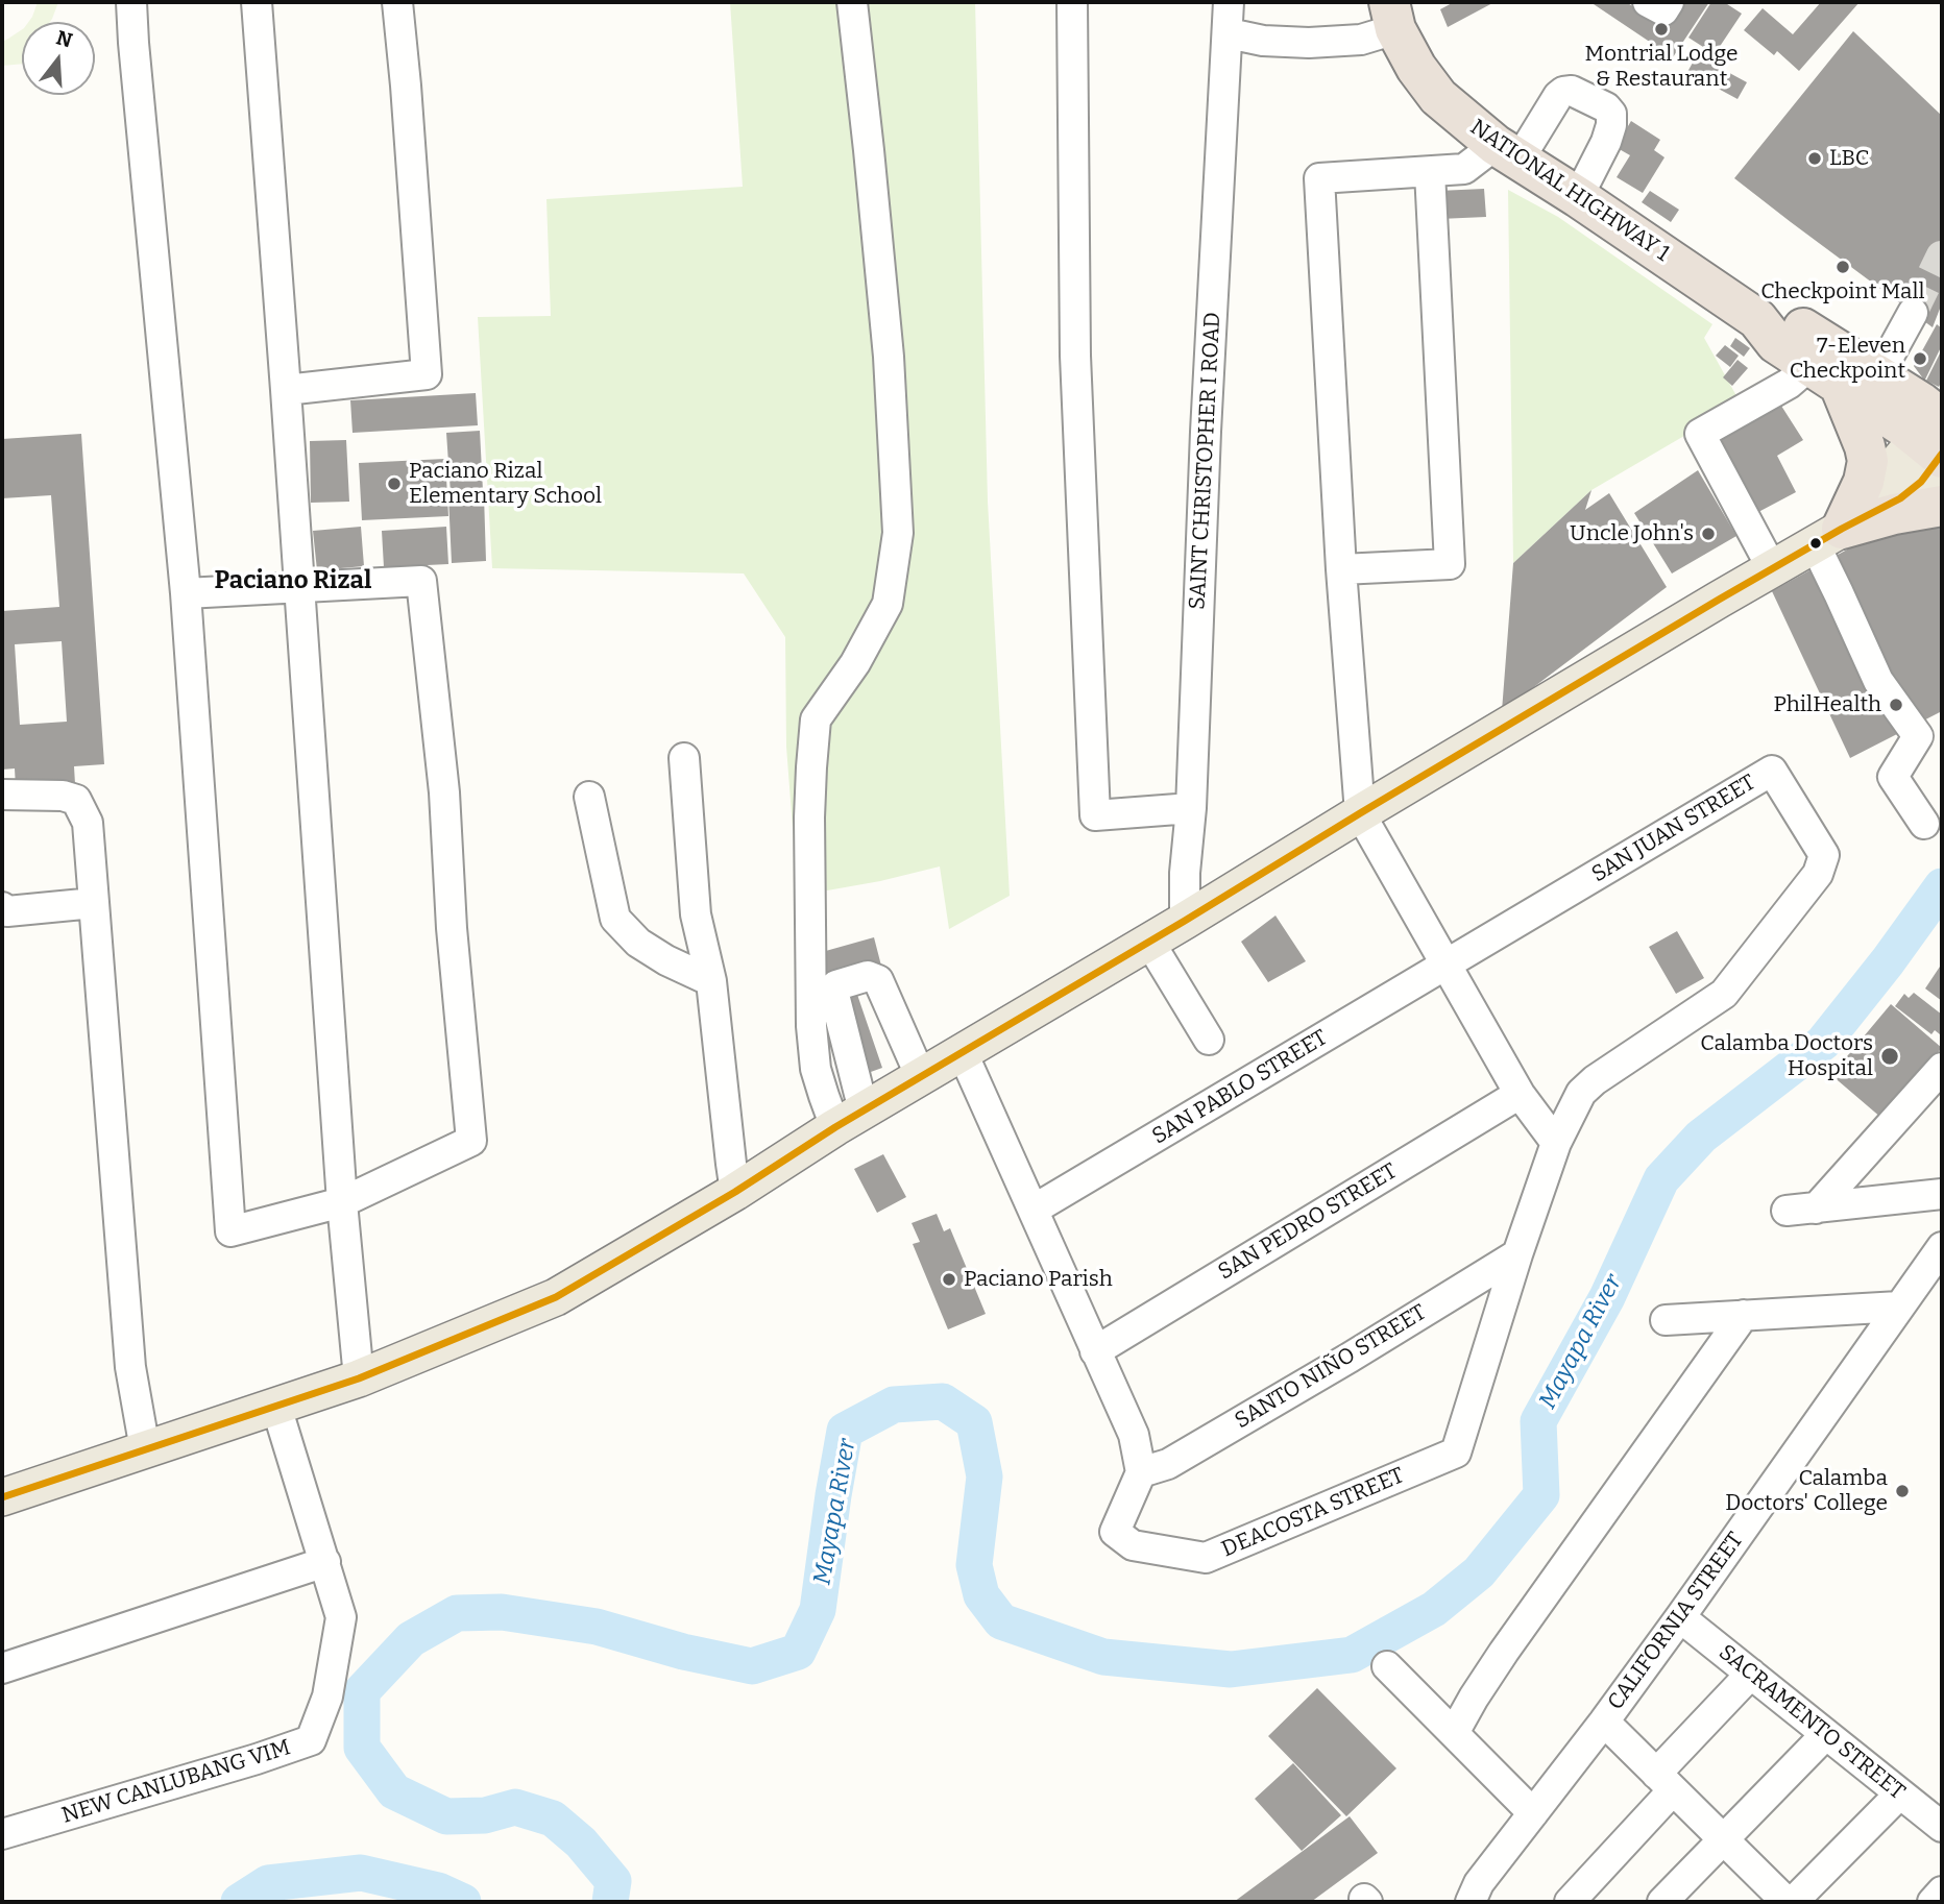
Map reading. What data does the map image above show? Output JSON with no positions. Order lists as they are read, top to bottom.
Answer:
{
  "streets": {
    "highway": ["NATIONAL HIGHWAY 1"],
    "street": [
      "SAINT CHRISTOPHER I ROAD",
      "SAN JUAN STREET",
      "SAN PABLO STREET",
      "SAN PEDRO STREET",
      "SANTO NIÑO STREET",
      "DEACOSTA STREET",
      "CALIFORNIA STREET",
      "SACRAMENTO STREET",
      "NEW CANLUBANG VIM"
    ]
  },
  "crossings": [
    ["SAN JUAN STREET", "SAN PABLO STREET"],
    ["SAN JUAN STREET", "DEACOSTA STREET"],
    ["SANTO NIÑO STREET", "DEACOSTA STREET"],
    ["CALIFORNIA STREET", "SACRAMENTO STREET"]
  ],
  "districts": ["Paciano Rizal"],
  "water": ["Mayapa River"],
  "places": [
    "Montrial Lodge & Restaurant",
    "LBC",
    "Checkpoint Mall",
    "7-Eleven Checkpoint",
    "Paciano Rizal Elementary School",
    "Uncle John's",
    "PhilHealth",
    "Calamba Doctors Hospital",
    "Paciano Parish",
    "Calamba Doctors' College"
  ],
  "north": "top"
}
